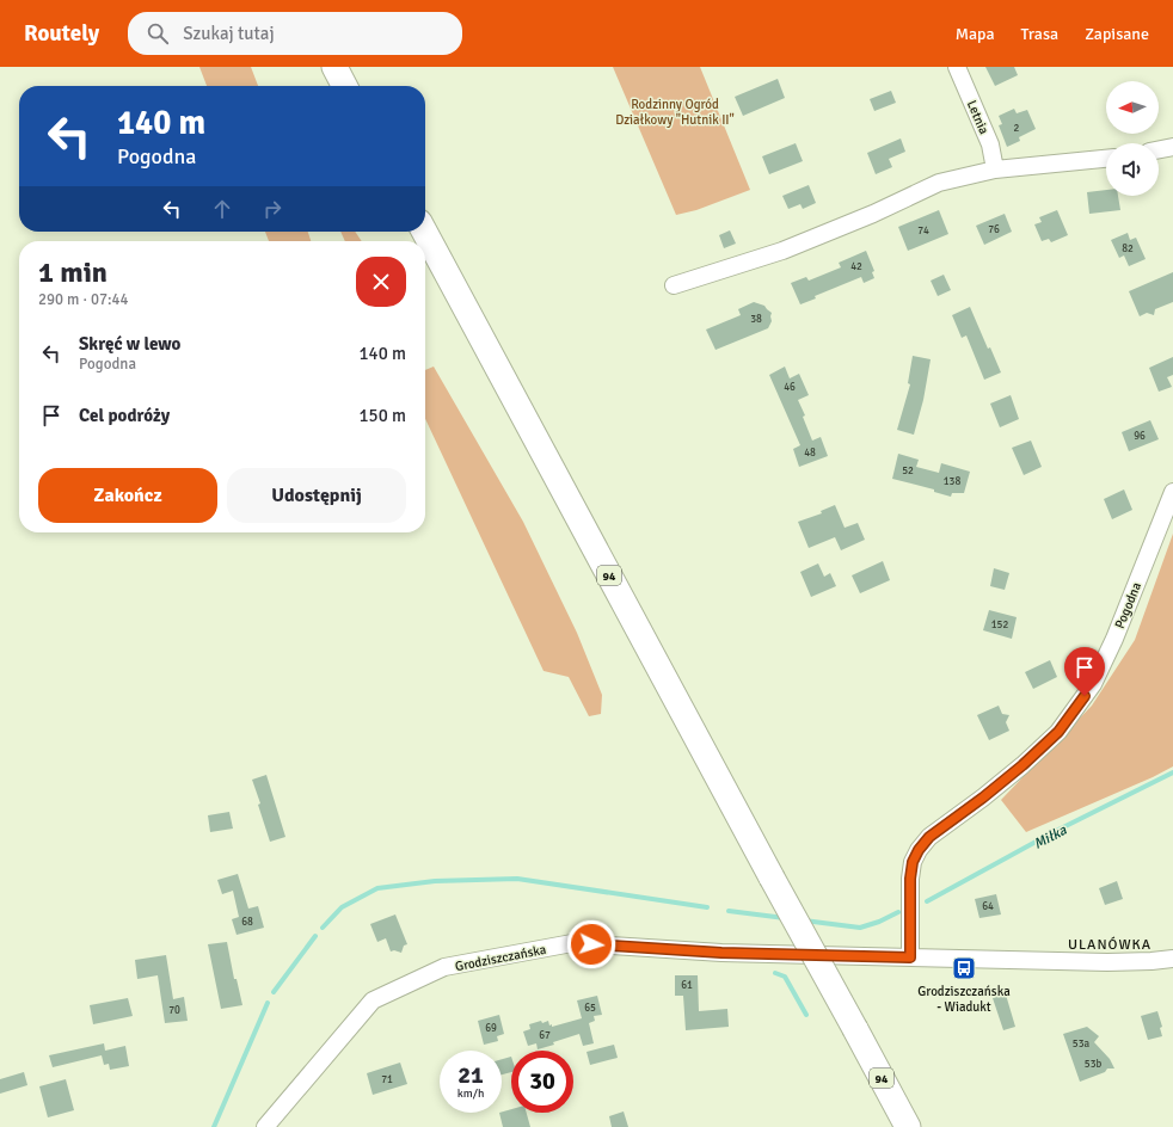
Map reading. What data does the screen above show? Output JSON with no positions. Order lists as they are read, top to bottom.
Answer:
{
  "streets": {
    "main road": ["94"],
    "street": ["Letnia", "Pogodna", "Grodziszczańska"]
  },
  "crossings": [
    ["Pogodna", "Grodziszczańska"]
  ],
  "districts": ["ULANÓWKA"],
  "water": ["Miłka"],
  "parks": ["Rodzinny Ogród Działkowy \"Hutnik II\""],
  "places": {
    "bus stop": ["Grodziszczańska - Wiadukt"]
  },
  "house_numbers": [
    "2",
    "76",
    "74",
    "82",
    "42",
    "38",
    "46",
    "96",
    "48",
    "52",
    "138",
    "152",
    "64",
    "68",
    "61",
    "65",
    "70",
    "69",
    "67",
    "53a",
    "53b",
    "71"
  ],
  "north": "left",
  "page": {
    "header": "Routely",
    "search": "Szukaj tutaj",
    "nav": ["Mapa", "Trasa", "Zapisane"],
    "turn": ["140 m", "Pogodna"],
    "heading": ["1 min", "290 m · 07:44"],
    "list": [
      {
        "name": "Skręć w lewo",
        "note": "Pogodna",
        "value": "140 m"
      },
      {
        "name": "Cel podróży",
        "value": "150 m"
      }
    ],
    "buttons": ["Zakończ", "Udostępnij"],
    "speed": "21 km/h",
    "limit": "30"
  }
}
